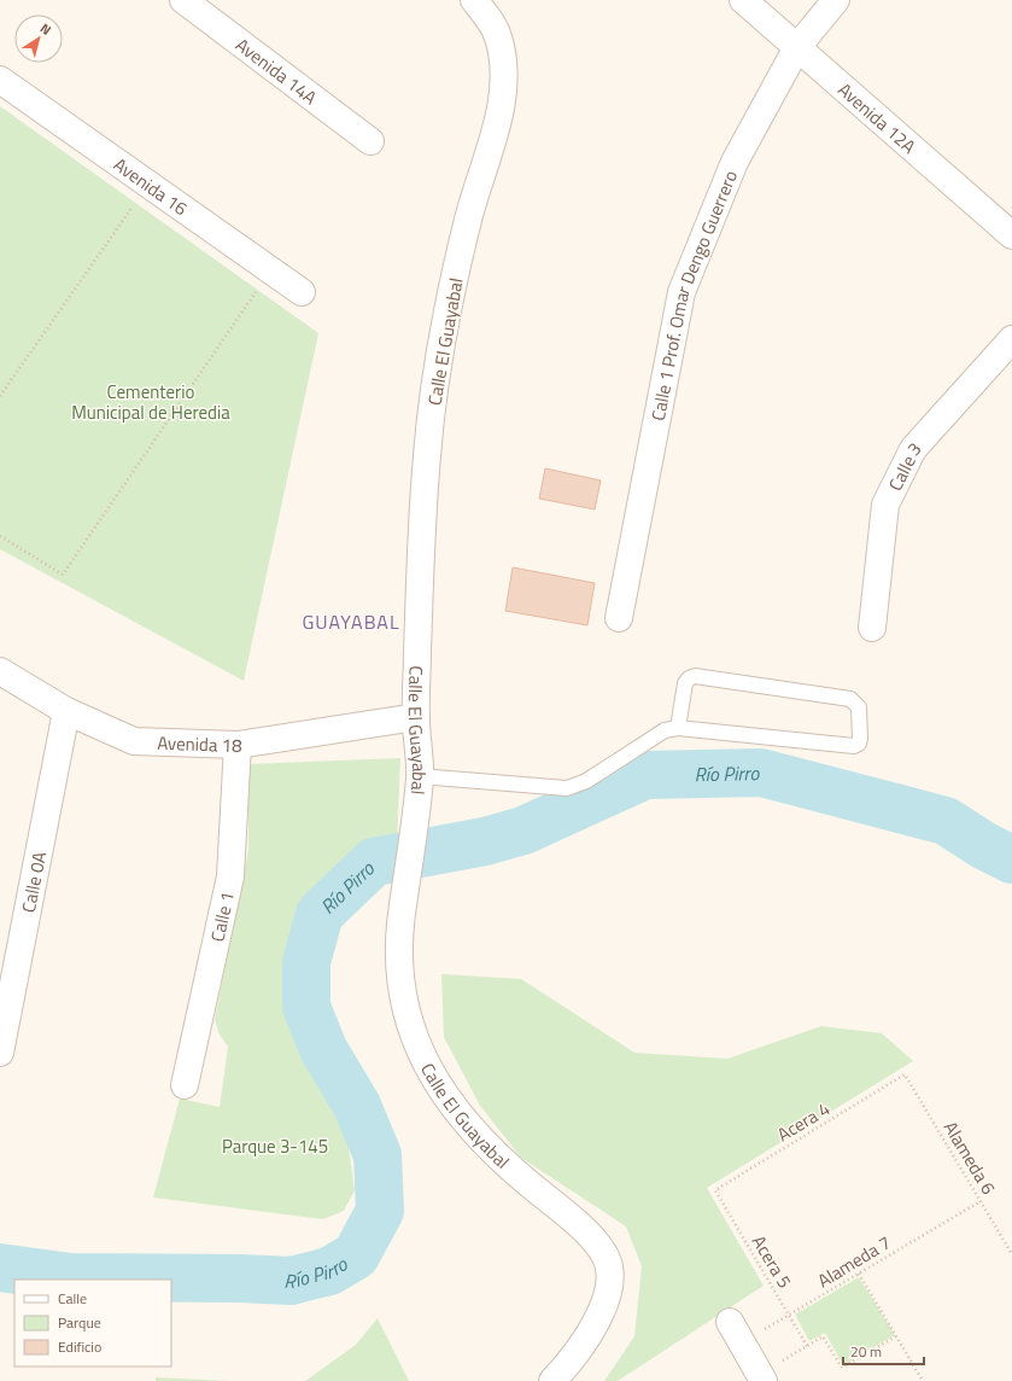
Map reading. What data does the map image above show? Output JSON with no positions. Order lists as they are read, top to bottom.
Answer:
{
  "streets": {
    "street": [
      "Avenida 14A",
      "Avenida 12A",
      "Avenida 16",
      "Calle 1 Prof. Omar Dengo Guerrero",
      "Calle El Guayabal",
      "Calle 3",
      "Avenida 18",
      "Calle 0A",
      "Calle 1"
    ],
    "path": [
      "Acera 4",
      "Alameda 6",
      "Acera 5",
      "Alameda 7"
    ]
  },
  "crossings": [
    ["Avenida 12A", "Calle 1 Prof. Omar Dengo Guerrero"],
    ["Calle El Guayabal", "Avenida 18"],
    ["Avenida 18", "Calle 0A"],
    ["Avenida 18", "Calle 1"],
    ["Acera 4", "Alameda 6"],
    ["Acera 4", "Acera 5"],
    ["Alameda 6", "Alameda 7"],
    ["Acera 5", "Alameda 7"]
  ],
  "districts": ["GUAYABAL"],
  "water": ["Río Pirro"],
  "parks": ["Cementerio Municipal de Heredia", "Parque 3-145"],
  "legend": ["Calle", "Parque", "Edificio"],
  "scale_bar": "20 m",
  "north": "top right"
}
